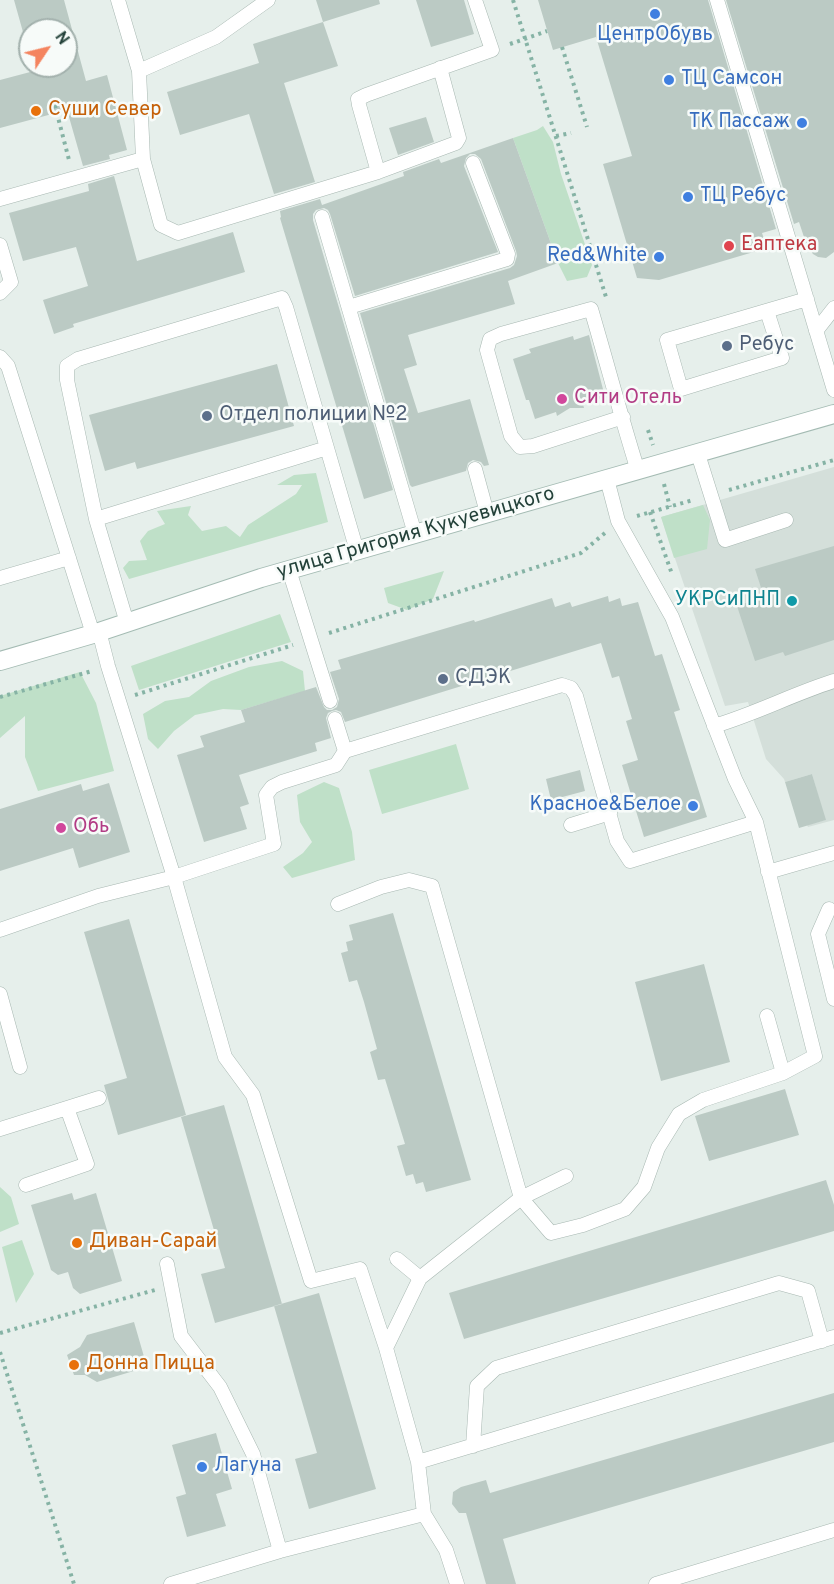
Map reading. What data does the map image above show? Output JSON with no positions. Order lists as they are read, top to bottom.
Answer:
{
  "streets": {
    "street": ["улица Григория Кукуевицкого"]
  },
  "places": [
    "ЦентрОбувь",
    "ТЦ Самсон",
    "Суши Север",
    "ТК Пассаж",
    "ТЦ Ребус",
    "Еаптека",
    "Red&White",
    "Ребус",
    "Сити Отель",
    "Отдел полиции №2",
    "УКРСиПНП",
    "СДЭК",
    "Красное&Белое",
    "Обь",
    "Диван-Сарай",
    "Донна Пицца",
    "Лагуна"
  ],
  "north": "top right"
}
